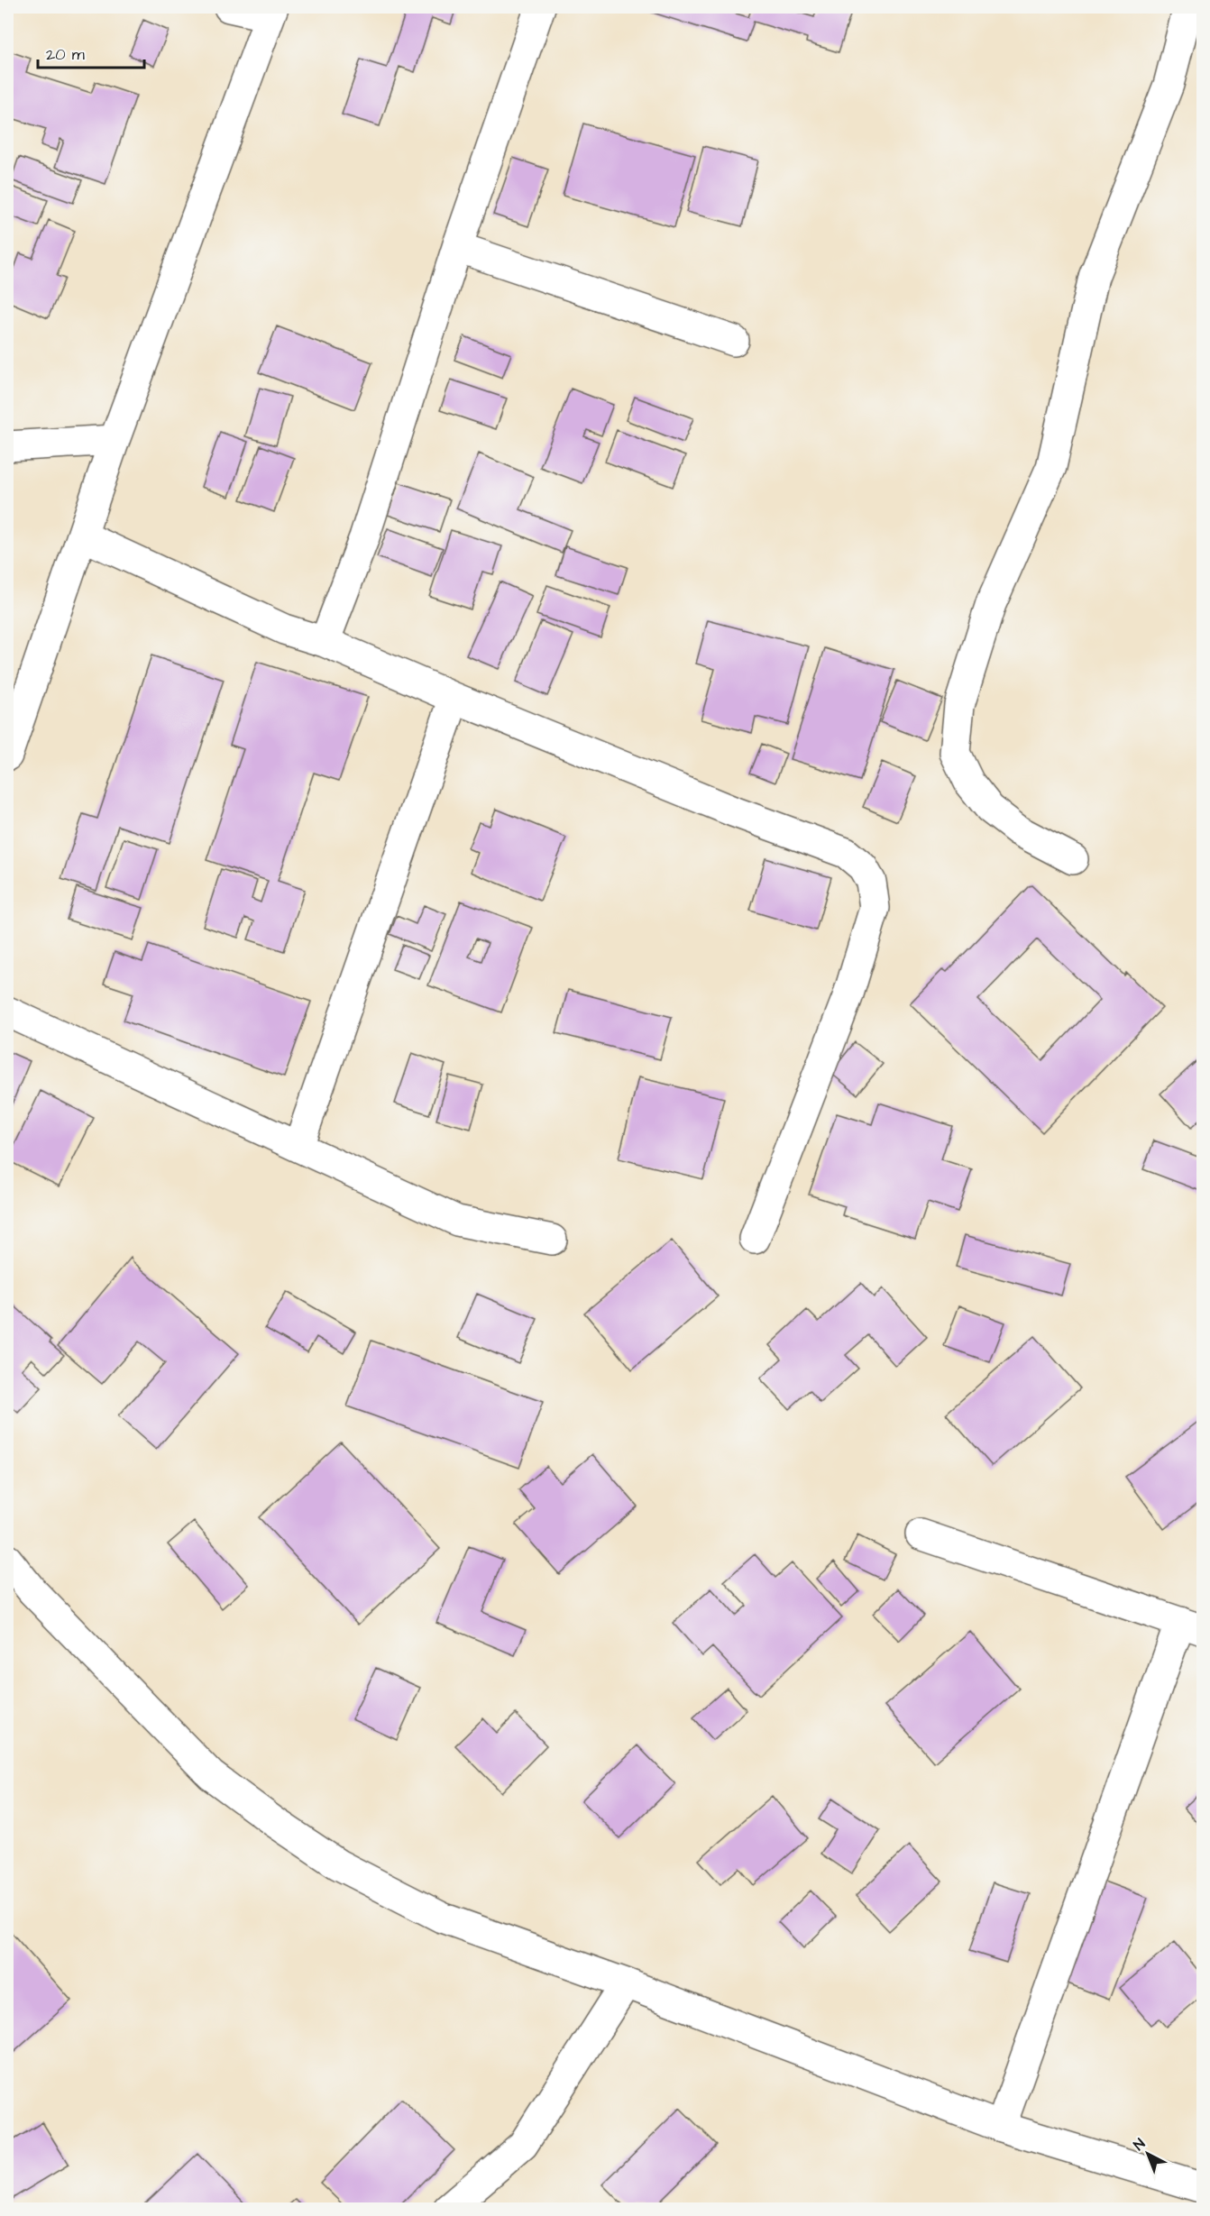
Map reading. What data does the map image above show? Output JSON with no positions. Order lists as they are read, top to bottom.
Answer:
{
  "scale_bar": "20 m",
  "north": "top left"
}
